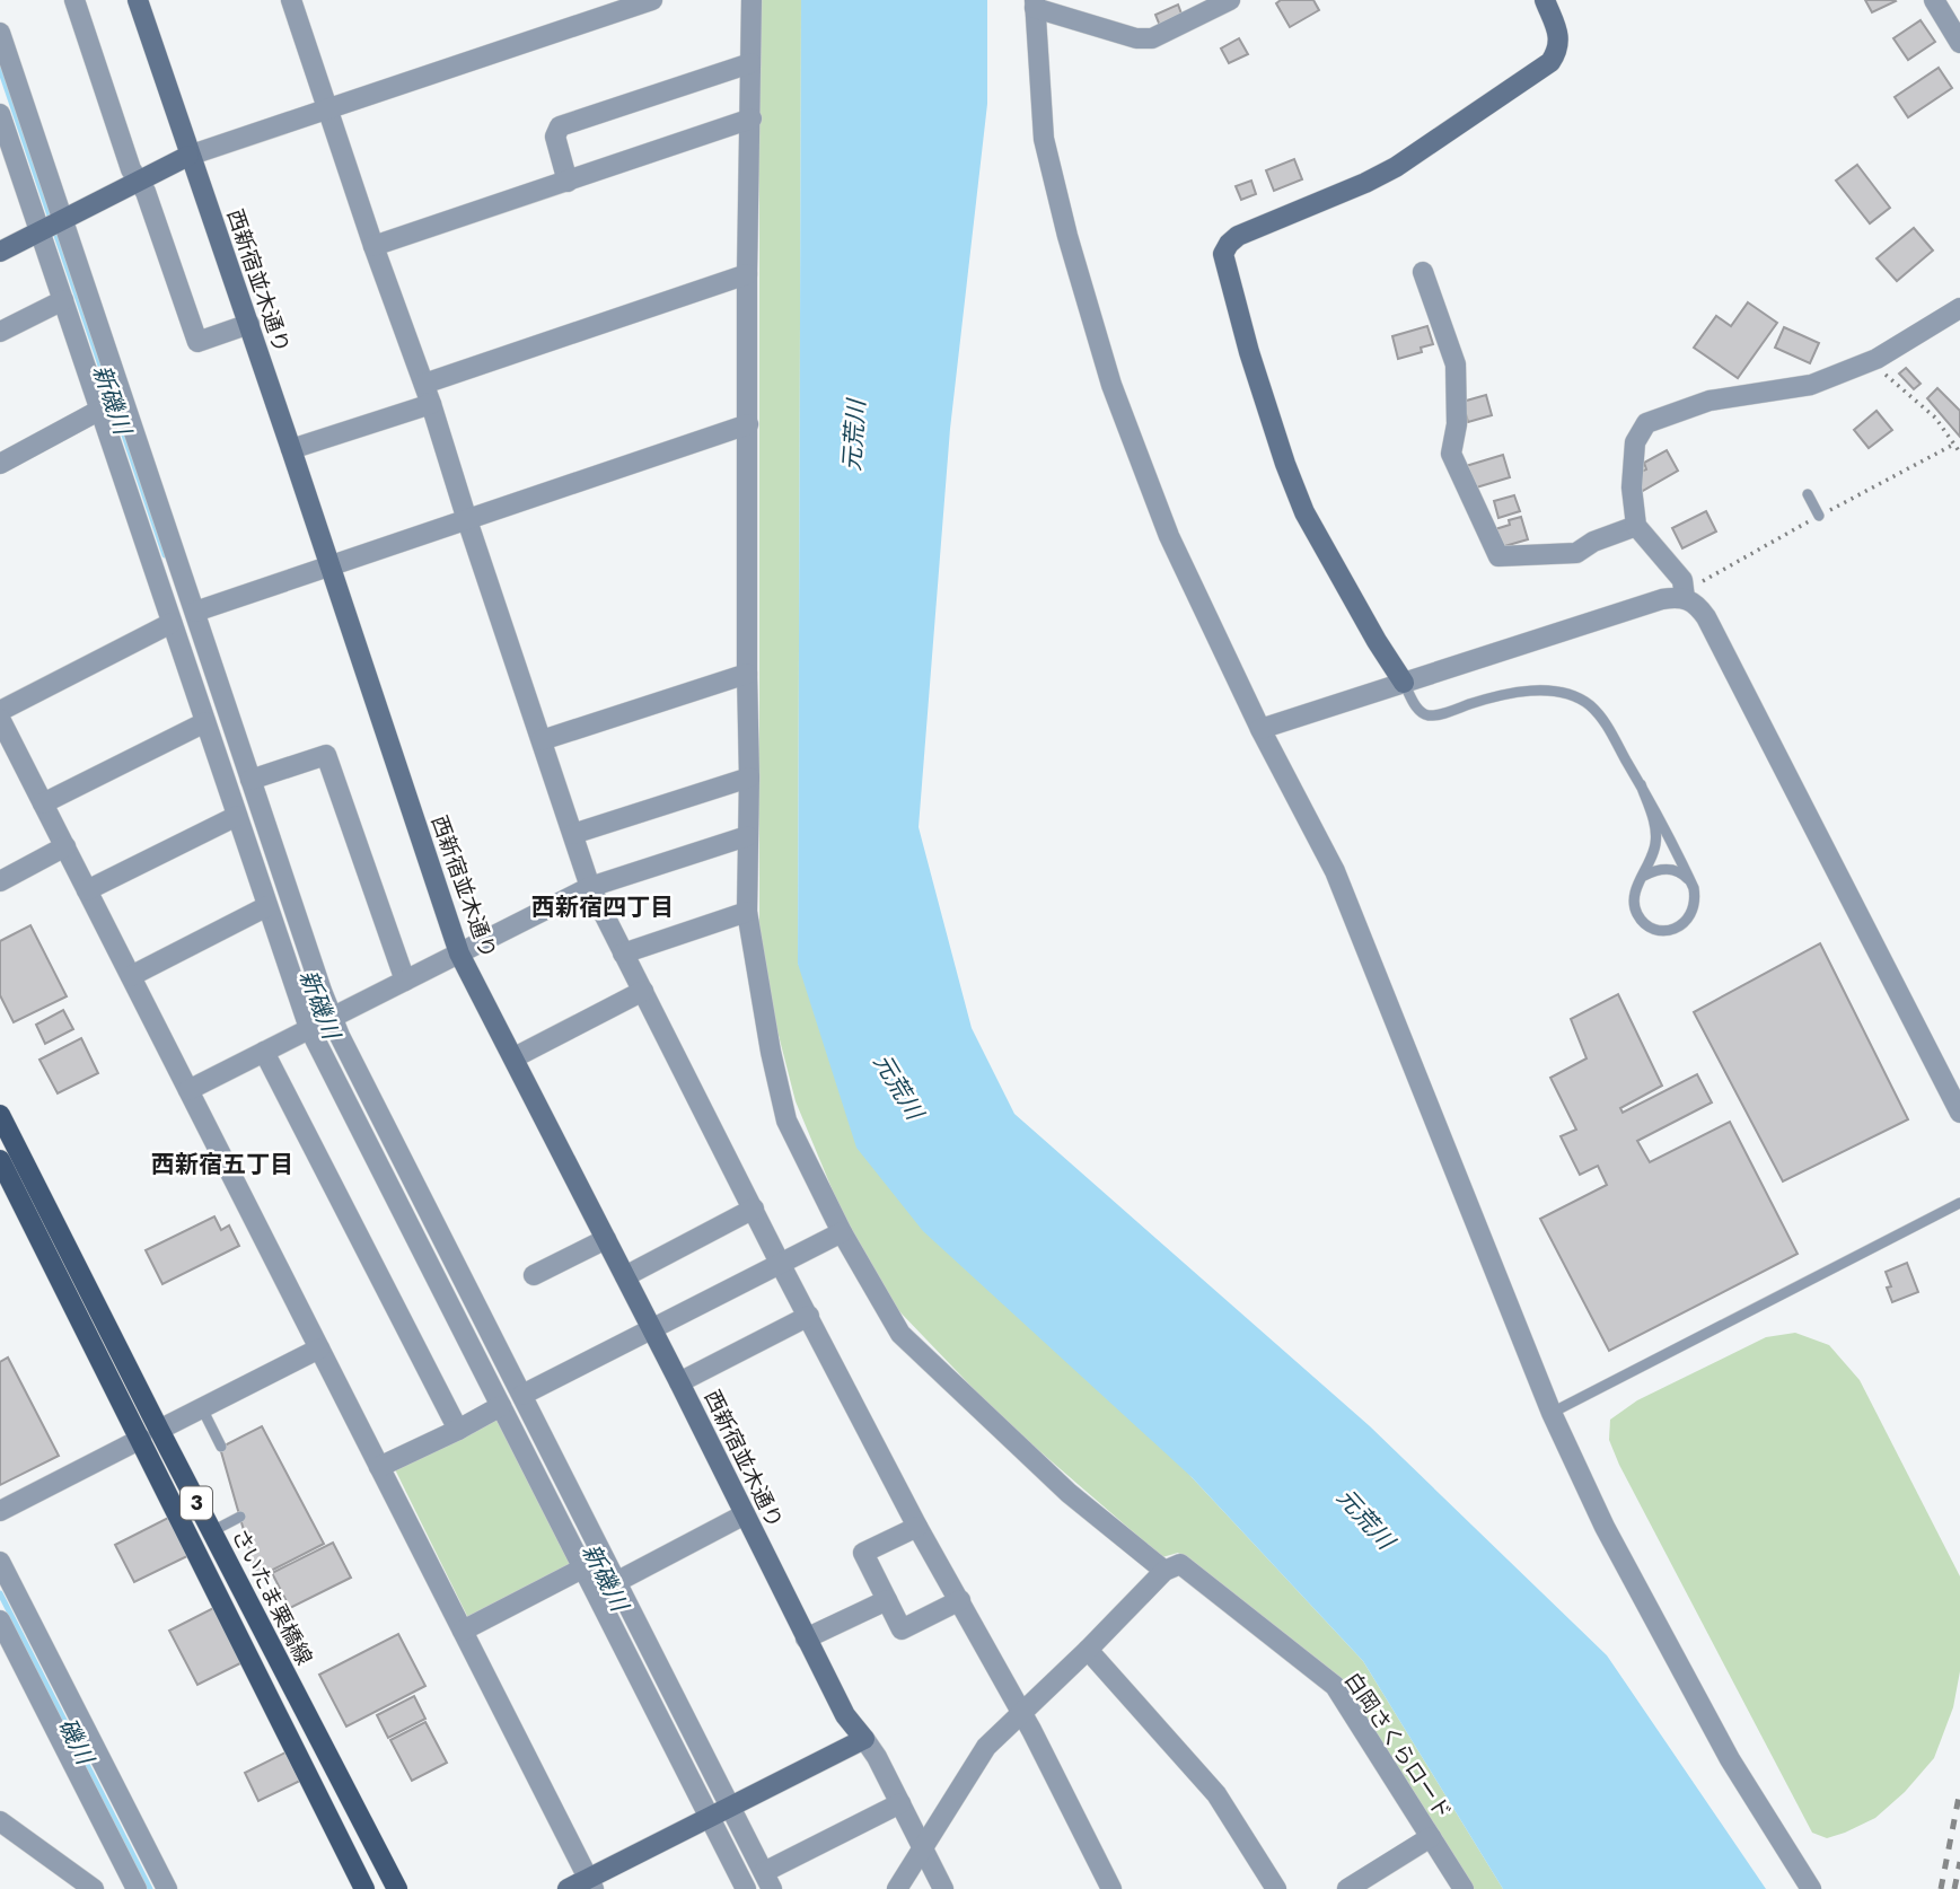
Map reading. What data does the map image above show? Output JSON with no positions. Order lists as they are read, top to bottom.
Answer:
{
  "streets": {
    "main road": ["3", "さいたま栗橋線"],
    "street": ["西新宿並木通り", "白岡さくらロード"]
  },
  "districts": ["西新宿四丁目", "西新宿五丁目"],
  "water": ["新磯川", "元荒川", "磯川"]
}
